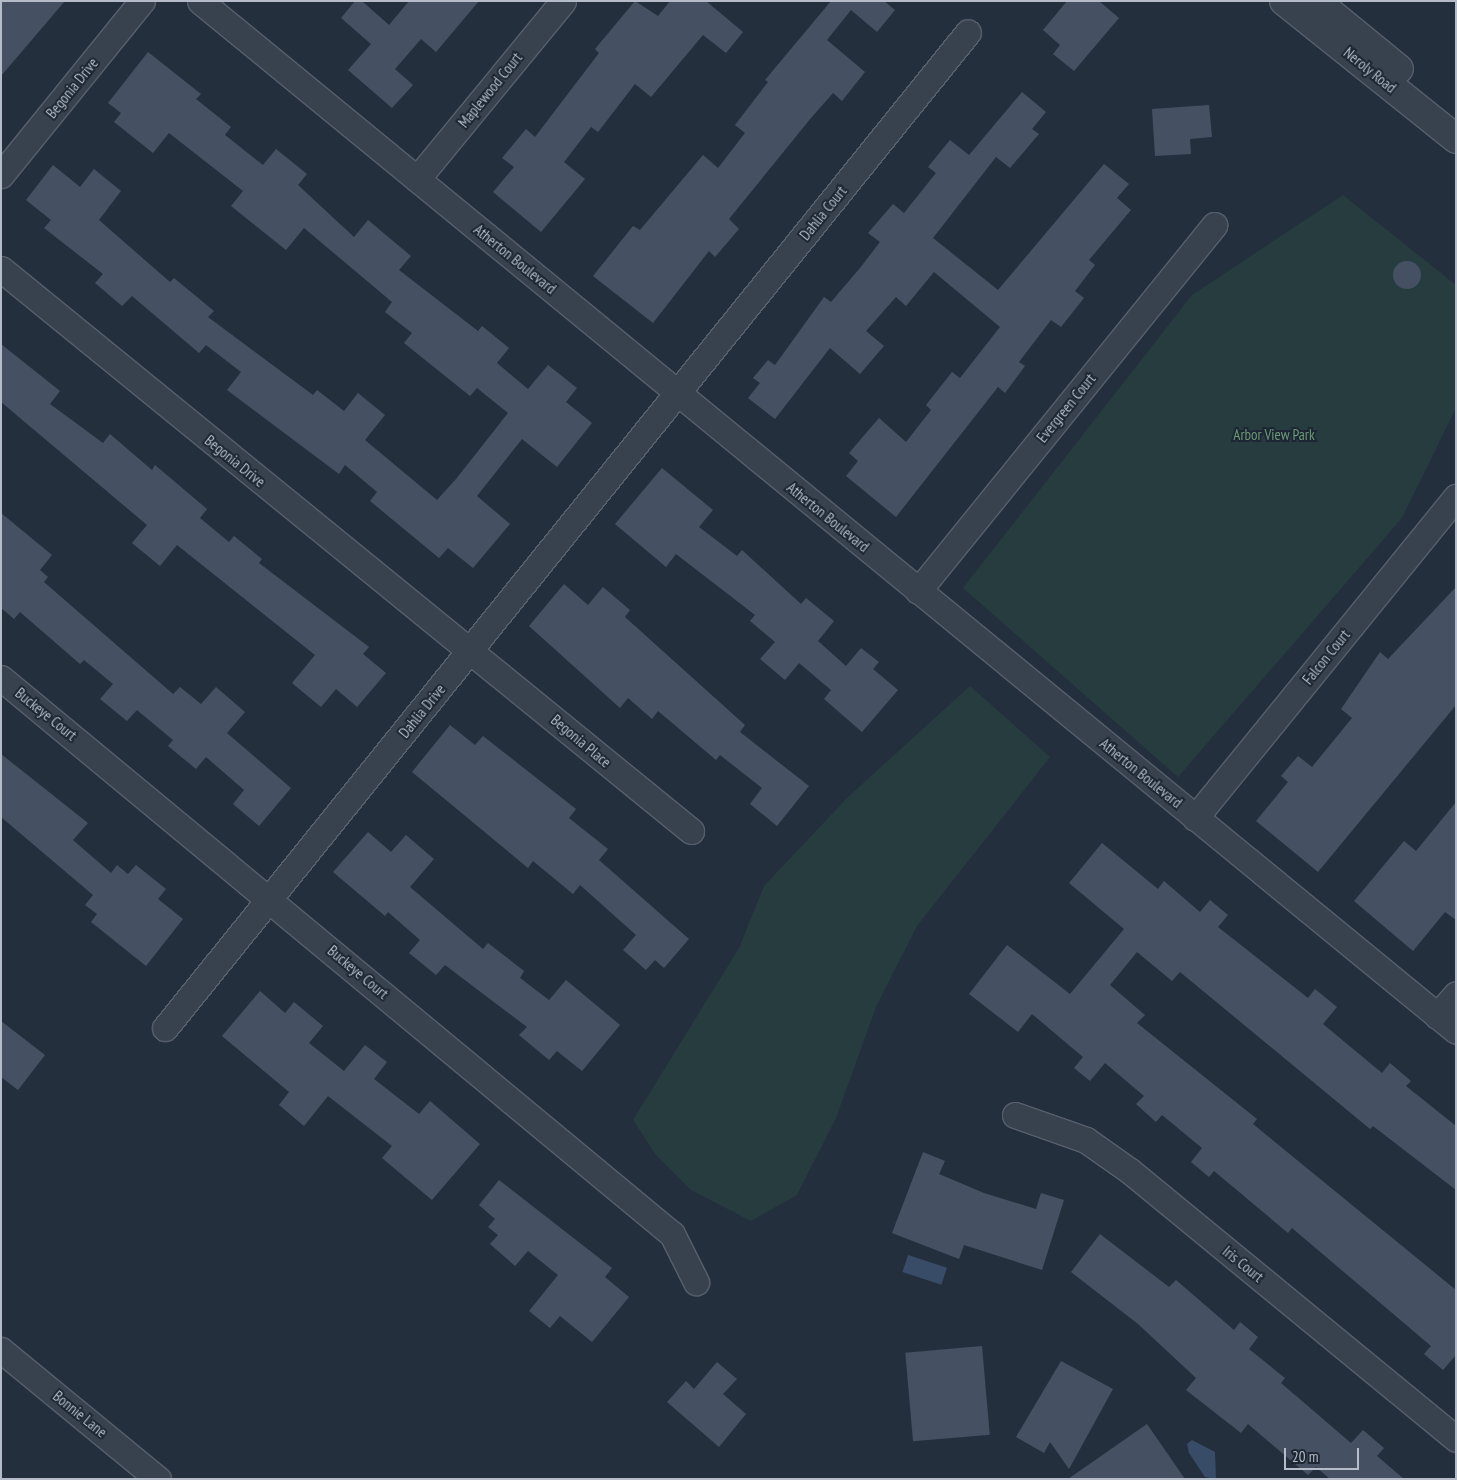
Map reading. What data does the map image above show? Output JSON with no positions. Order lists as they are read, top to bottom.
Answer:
{
  "streets": {
    "street": [
      "Neroly Road",
      "Begonia Drive",
      "Maplewood Court",
      "Dahlia Court",
      "Atherton Boulevard",
      "Evergreen Court",
      "Falcon Court",
      "Dahlia Drive",
      "Buckeye Court",
      "Begonia Place",
      "Iris Court",
      "Bonnie Lane"
    ]
  },
  "crossings": [
    ["Begonia Drive", "Dahlia Drive"],
    ["Begonia Drive", "Begonia Place"],
    ["Maplewood Court", "Atherton Boulevard"],
    ["Dahlia Court", "Atherton Boulevard"],
    ["Dahlia Court", "Dahlia Drive"],
    ["Atherton Boulevard", "Evergreen Court"],
    ["Atherton Boulevard", "Falcon Court"],
    ["Atherton Boulevard", "Dahlia Drive"],
    ["Dahlia Drive", "Buckeye Court"],
    ["Dahlia Drive", "Begonia Place"]
  ],
  "parks": ["Arbor View Park"],
  "scale_bar": "20 m"
}
